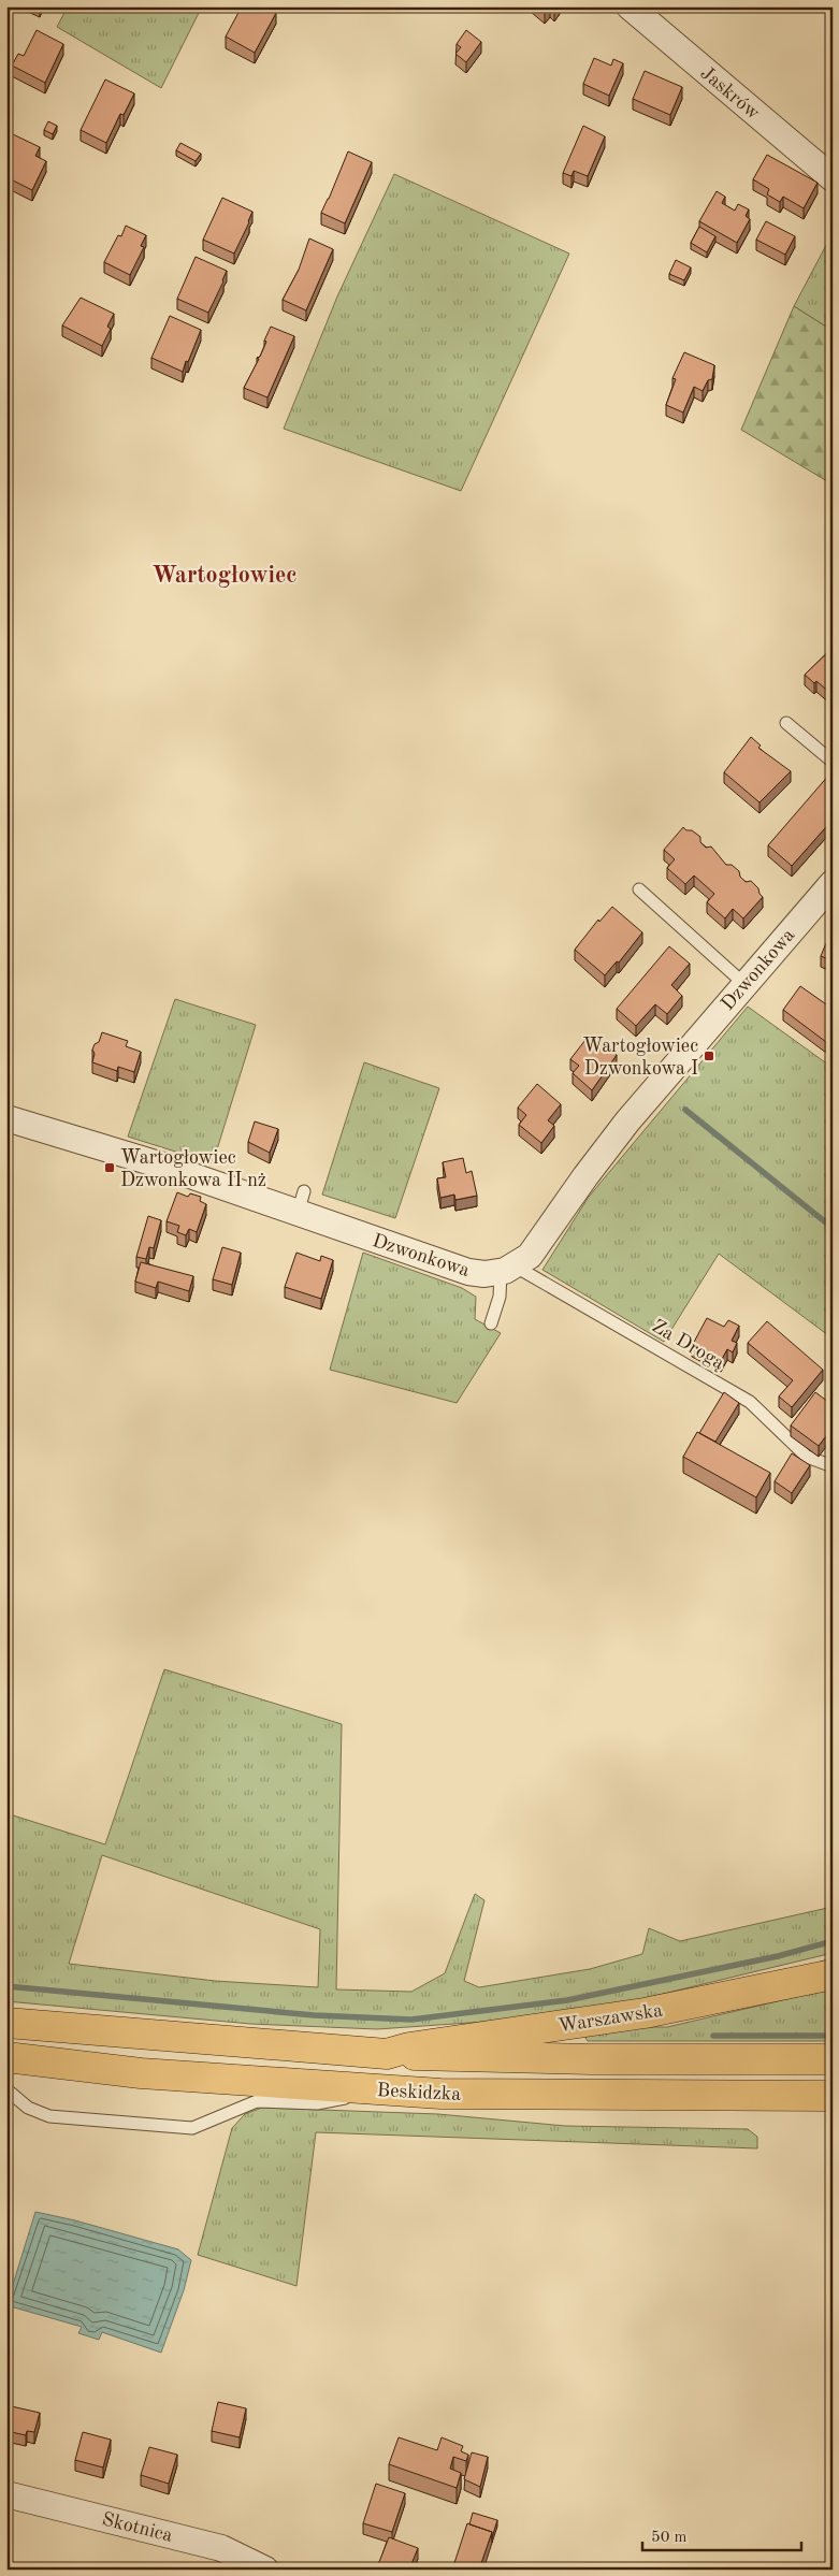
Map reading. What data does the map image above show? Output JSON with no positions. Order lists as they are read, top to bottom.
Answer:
{
  "streets": {
    "main road": ["Warszawska", "Beskidzka"],
    "street": ["Jaskrów", "Dzwonkowa", "Skotnica"],
    "lane": ["Za Drogą"]
  },
  "crossings": [
    ["Dzwonkowa", "Za Drogą"],
    ["Warszawska", "Beskidzka"]
  ],
  "districts": ["Wartogłowiec"],
  "places": {
    "transit": ["Wartogłowiec Dzwonkowa I", "Wartogłowiec Dzwonkowa II nż"]
  },
  "scale_bar": "50 m"
}
